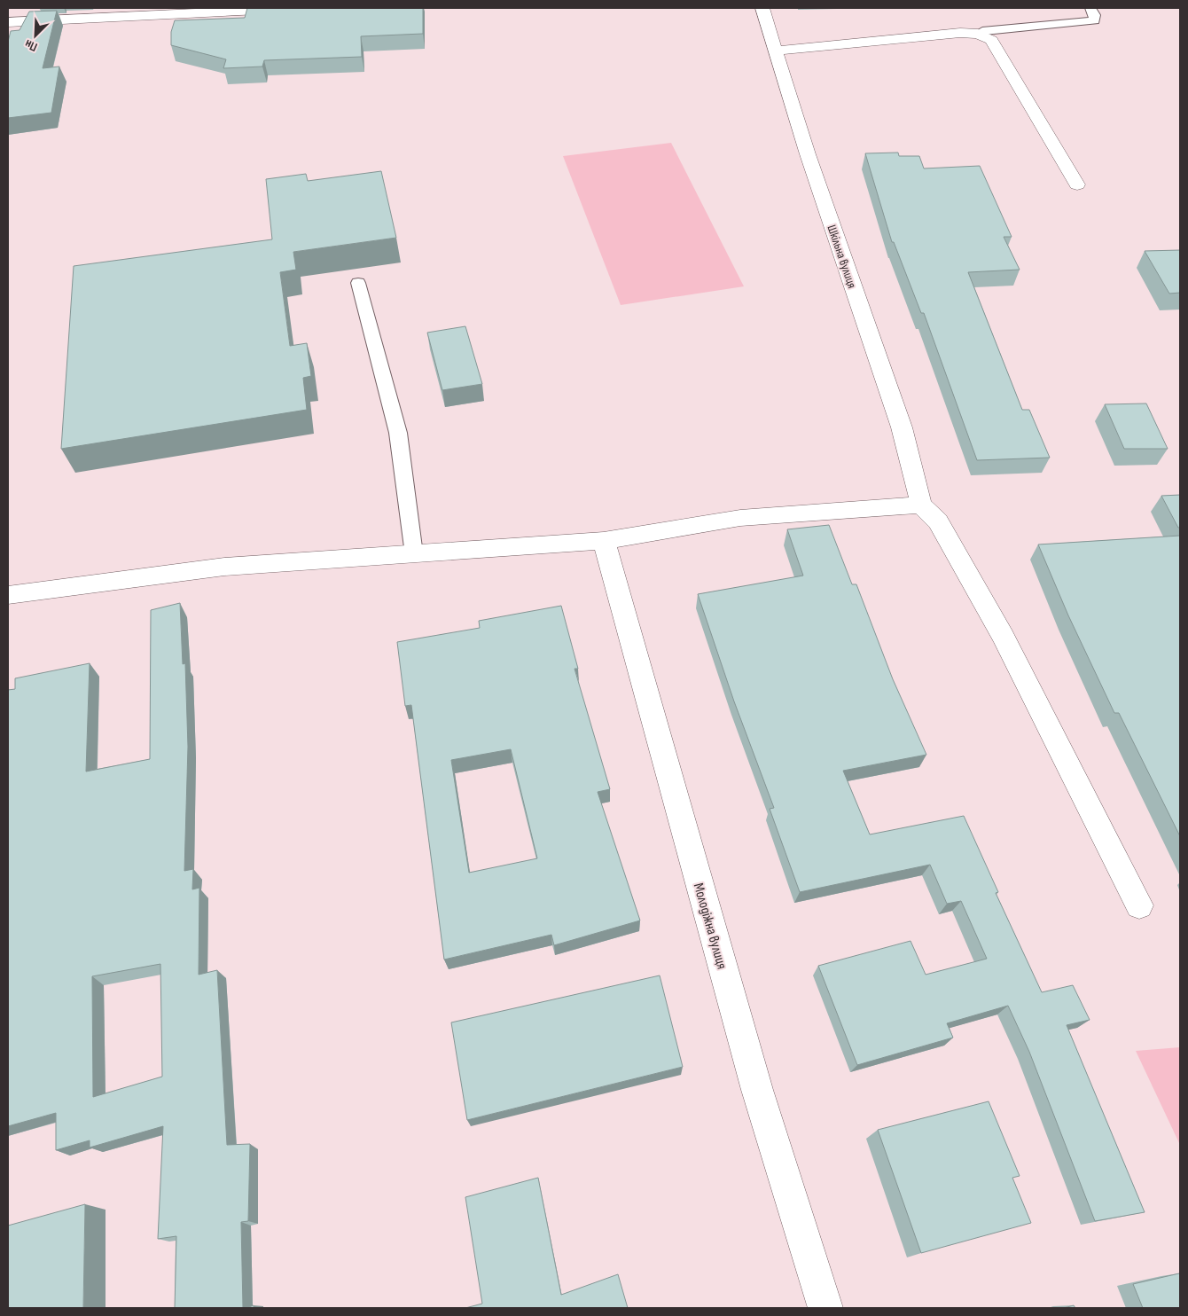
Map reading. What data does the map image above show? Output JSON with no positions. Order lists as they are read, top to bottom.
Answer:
{
  "streets": {
    "street": ["Шкільна вулиця", "Молодіжна вулиця"]
  },
  "north": "bottom left"
}
